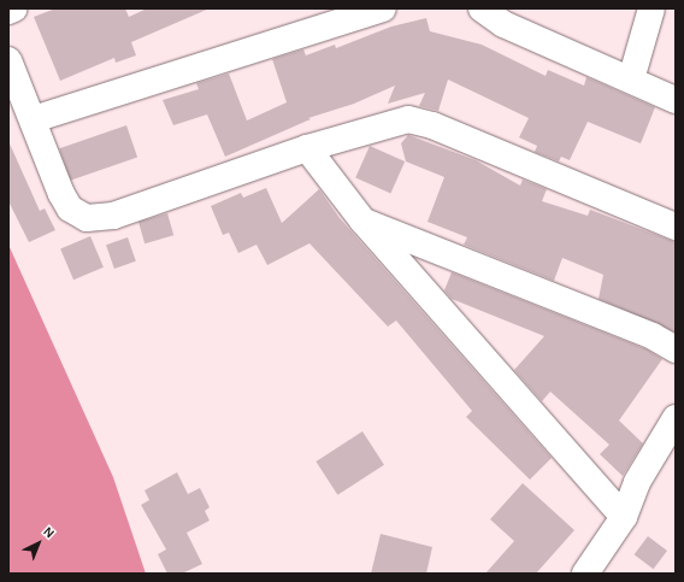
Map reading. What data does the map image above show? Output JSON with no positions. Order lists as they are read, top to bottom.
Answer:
{
  "north": "top right"
}
